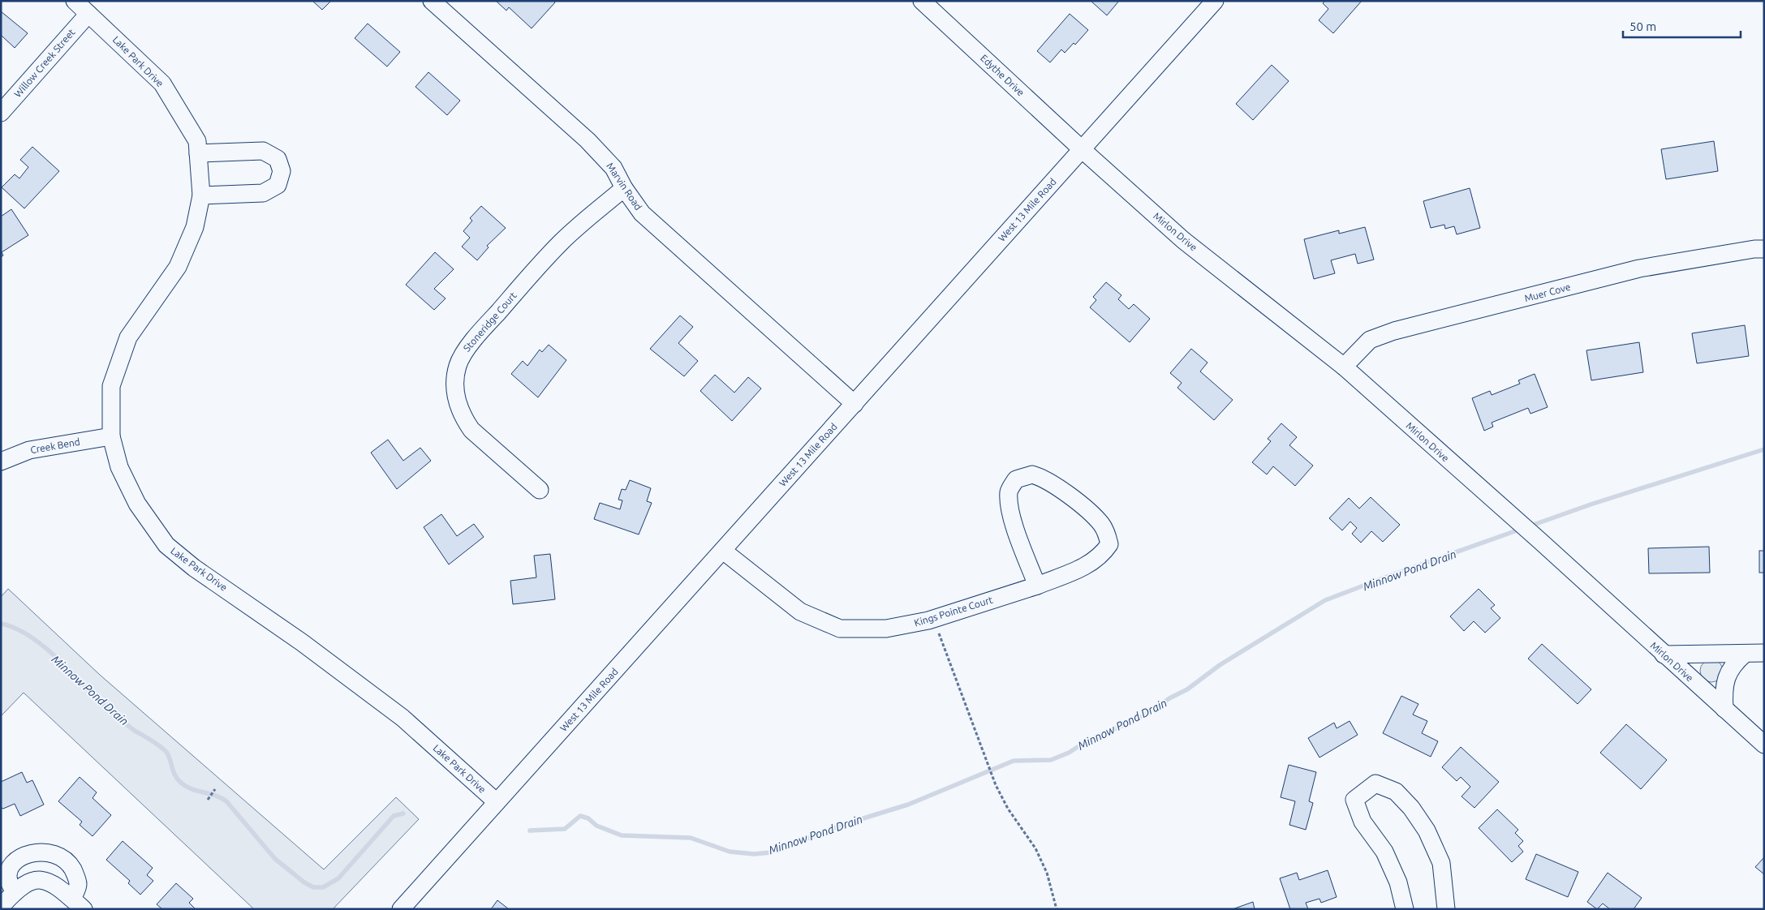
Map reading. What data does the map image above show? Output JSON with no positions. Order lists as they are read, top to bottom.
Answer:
{
  "streets": {
    "street": [
      "Lake Park Drive",
      "Willow Creek Street",
      "Edythe Drive",
      "Marvin Road",
      "West 13 Mile Road",
      "Mirlon Drive",
      "Muer Cove",
      "Stoneridge Court",
      "Creek Bend",
      "Kings Pointe Court"
    ]
  },
  "crossings": [
    ["Lake Park Drive", "Willow Creek Street"],
    ["Lake Park Drive", "West 13 Mile Road"],
    ["Lake Park Drive", "Creek Bend"],
    ["Edythe Drive", "West 13 Mile Road"],
    ["Edythe Drive", "Mirlon Drive"],
    ["Marvin Road", "West 13 Mile Road"],
    ["Marvin Road", "Stoneridge Court"],
    ["West 13 Mile Road", "Mirlon Drive"],
    ["West 13 Mile Road", "Kings Pointe Court"],
    ["Mirlon Drive", "Muer Cove"]
  ],
  "water": ["Minnow Pond Drain"],
  "scale_bar": "50 m"
}
